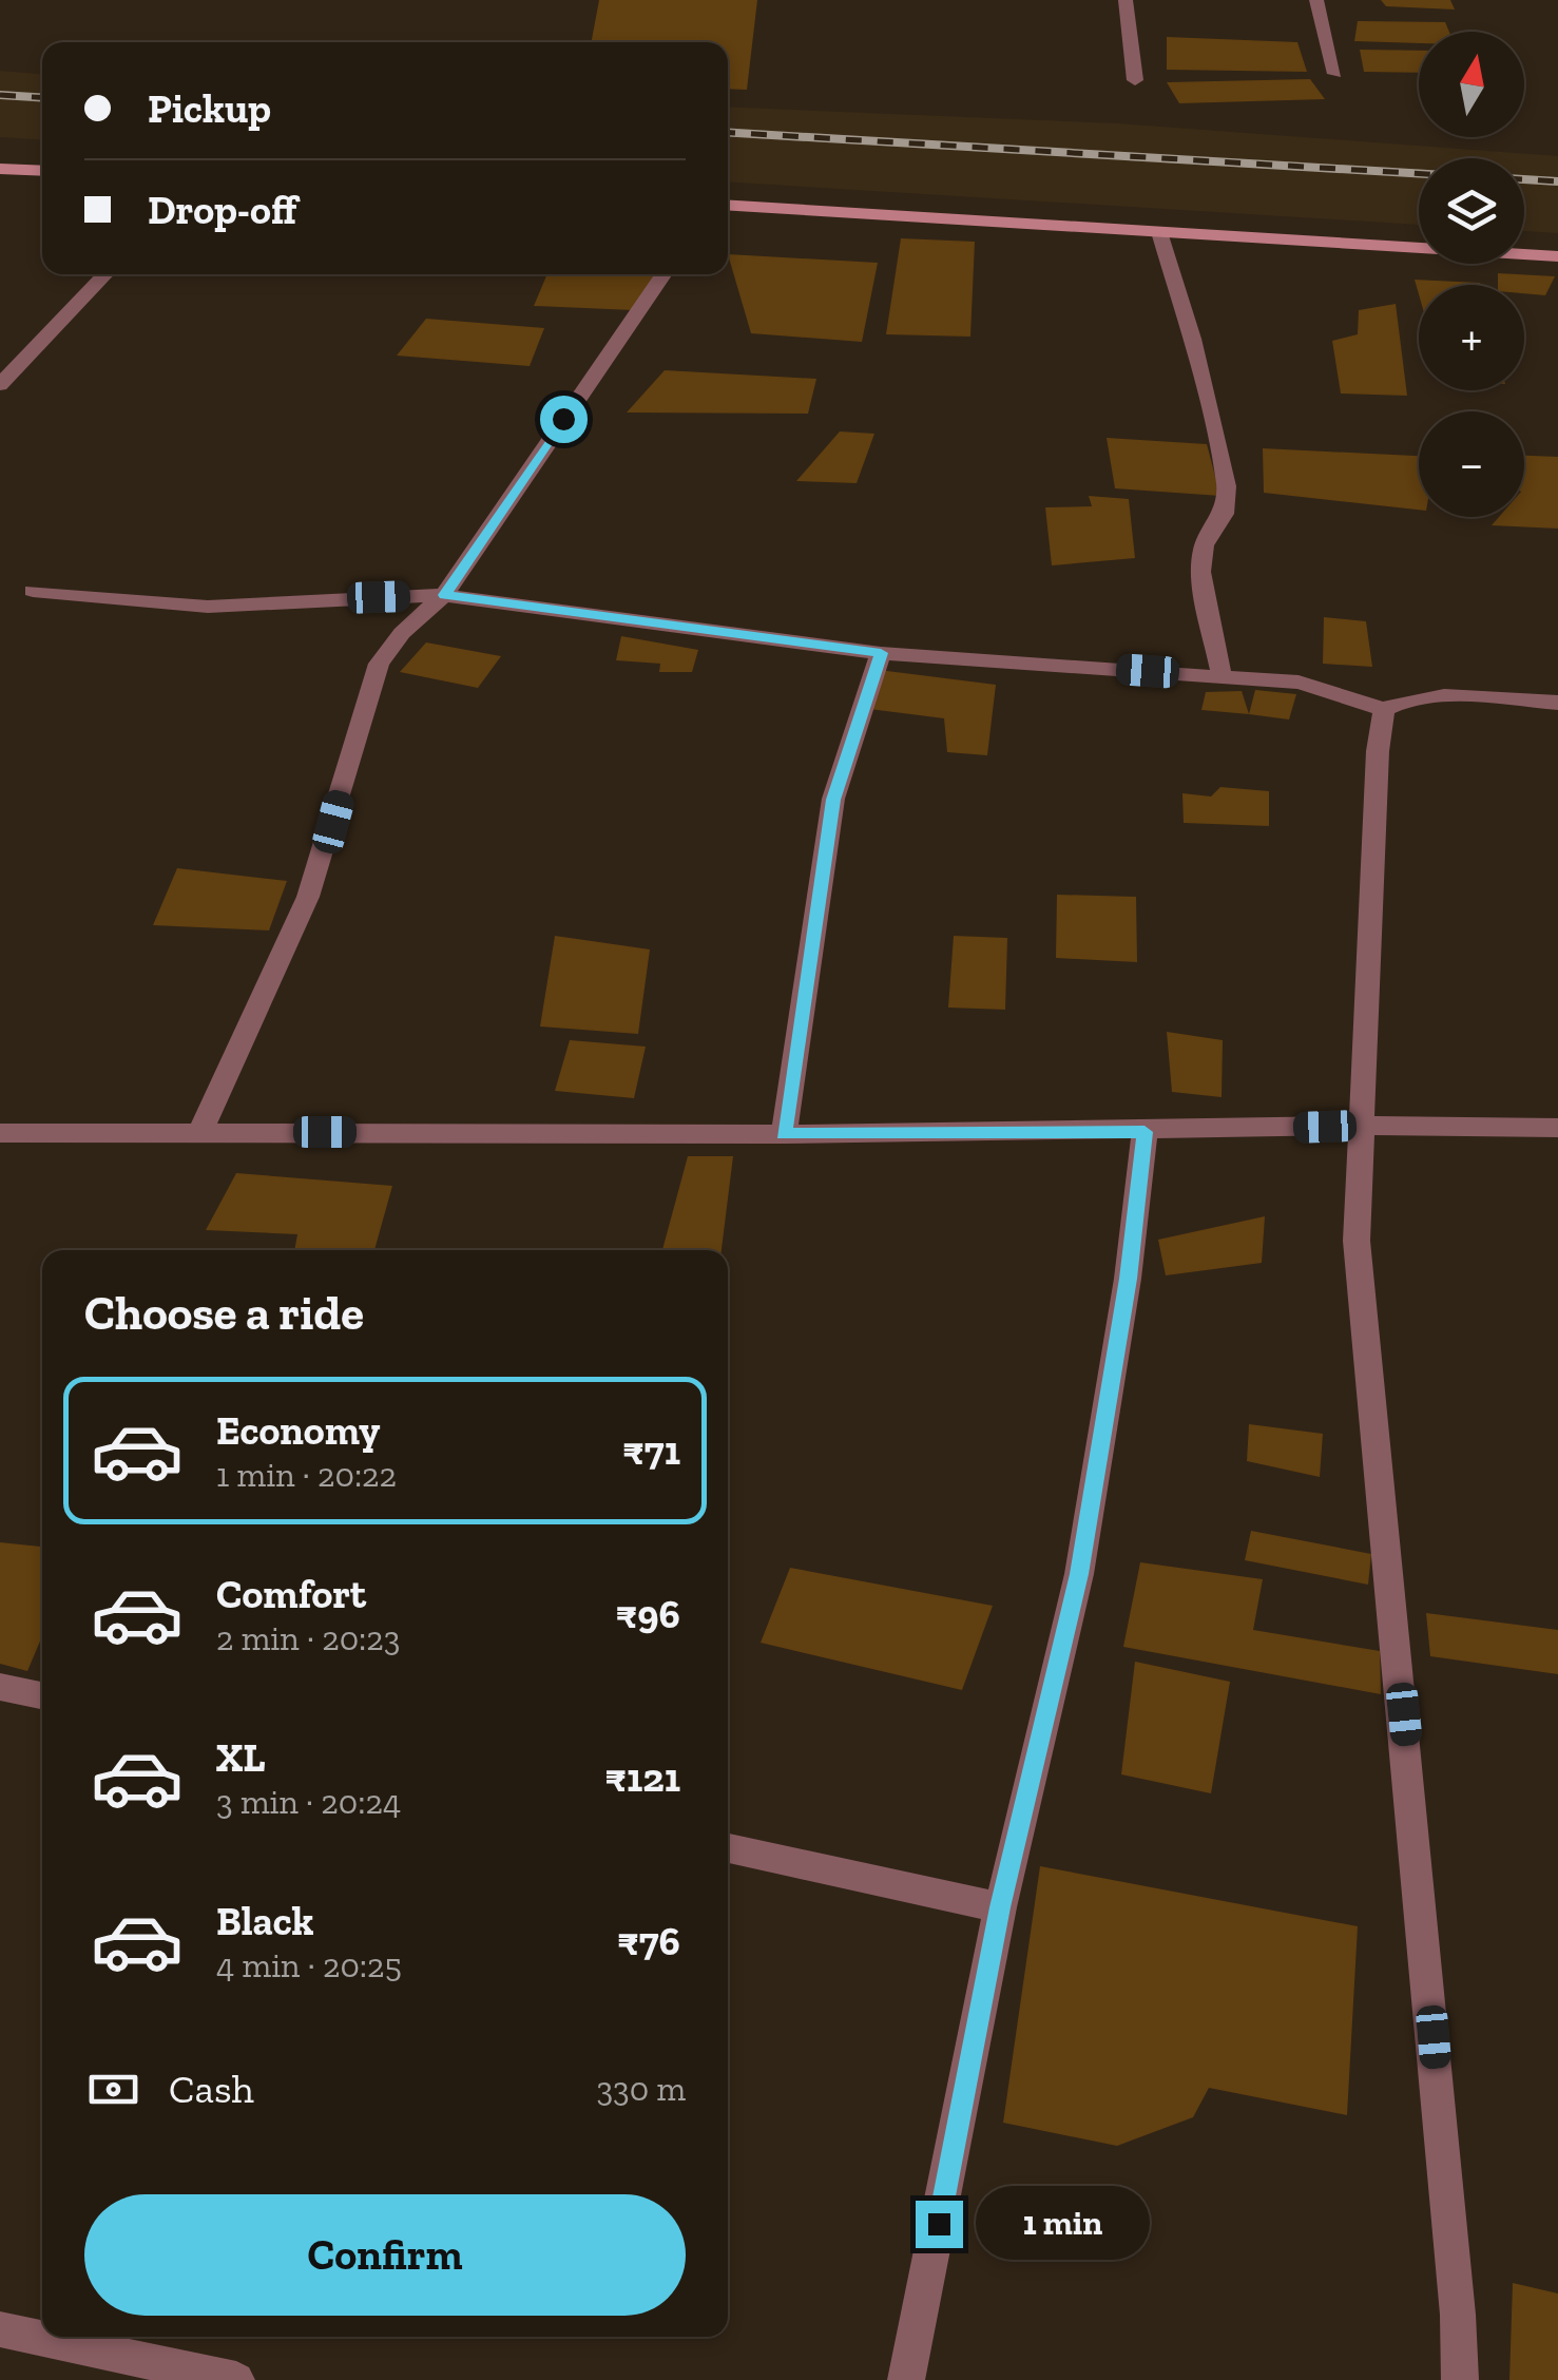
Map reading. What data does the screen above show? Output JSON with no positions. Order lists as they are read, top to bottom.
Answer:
{
  "north": "top",
  "page": {
    "map_buttons": ["+", "−"],
    "banner": ["Pickup", "Drop-off"],
    "heading": "Choose a ride",
    "list": [
      {
        "name": "Economy",
        "note": "1 min · 20:22",
        "value": "₹71"
      },
      {
        "name": "Comfort",
        "note": "2 min · 20:23",
        "value": "₹96"
      },
      {
        "name": "XL",
        "note": "3 min · 20:24",
        "value": "₹121"
      },
      {
        "name": "Black",
        "note": "4 min · 20:25",
        "value": "₹76"
      }
    ],
    "pay": ["Cash", "330 m"],
    "buttons": "Confirm",
    "bubble": "1 min"
  }
}
